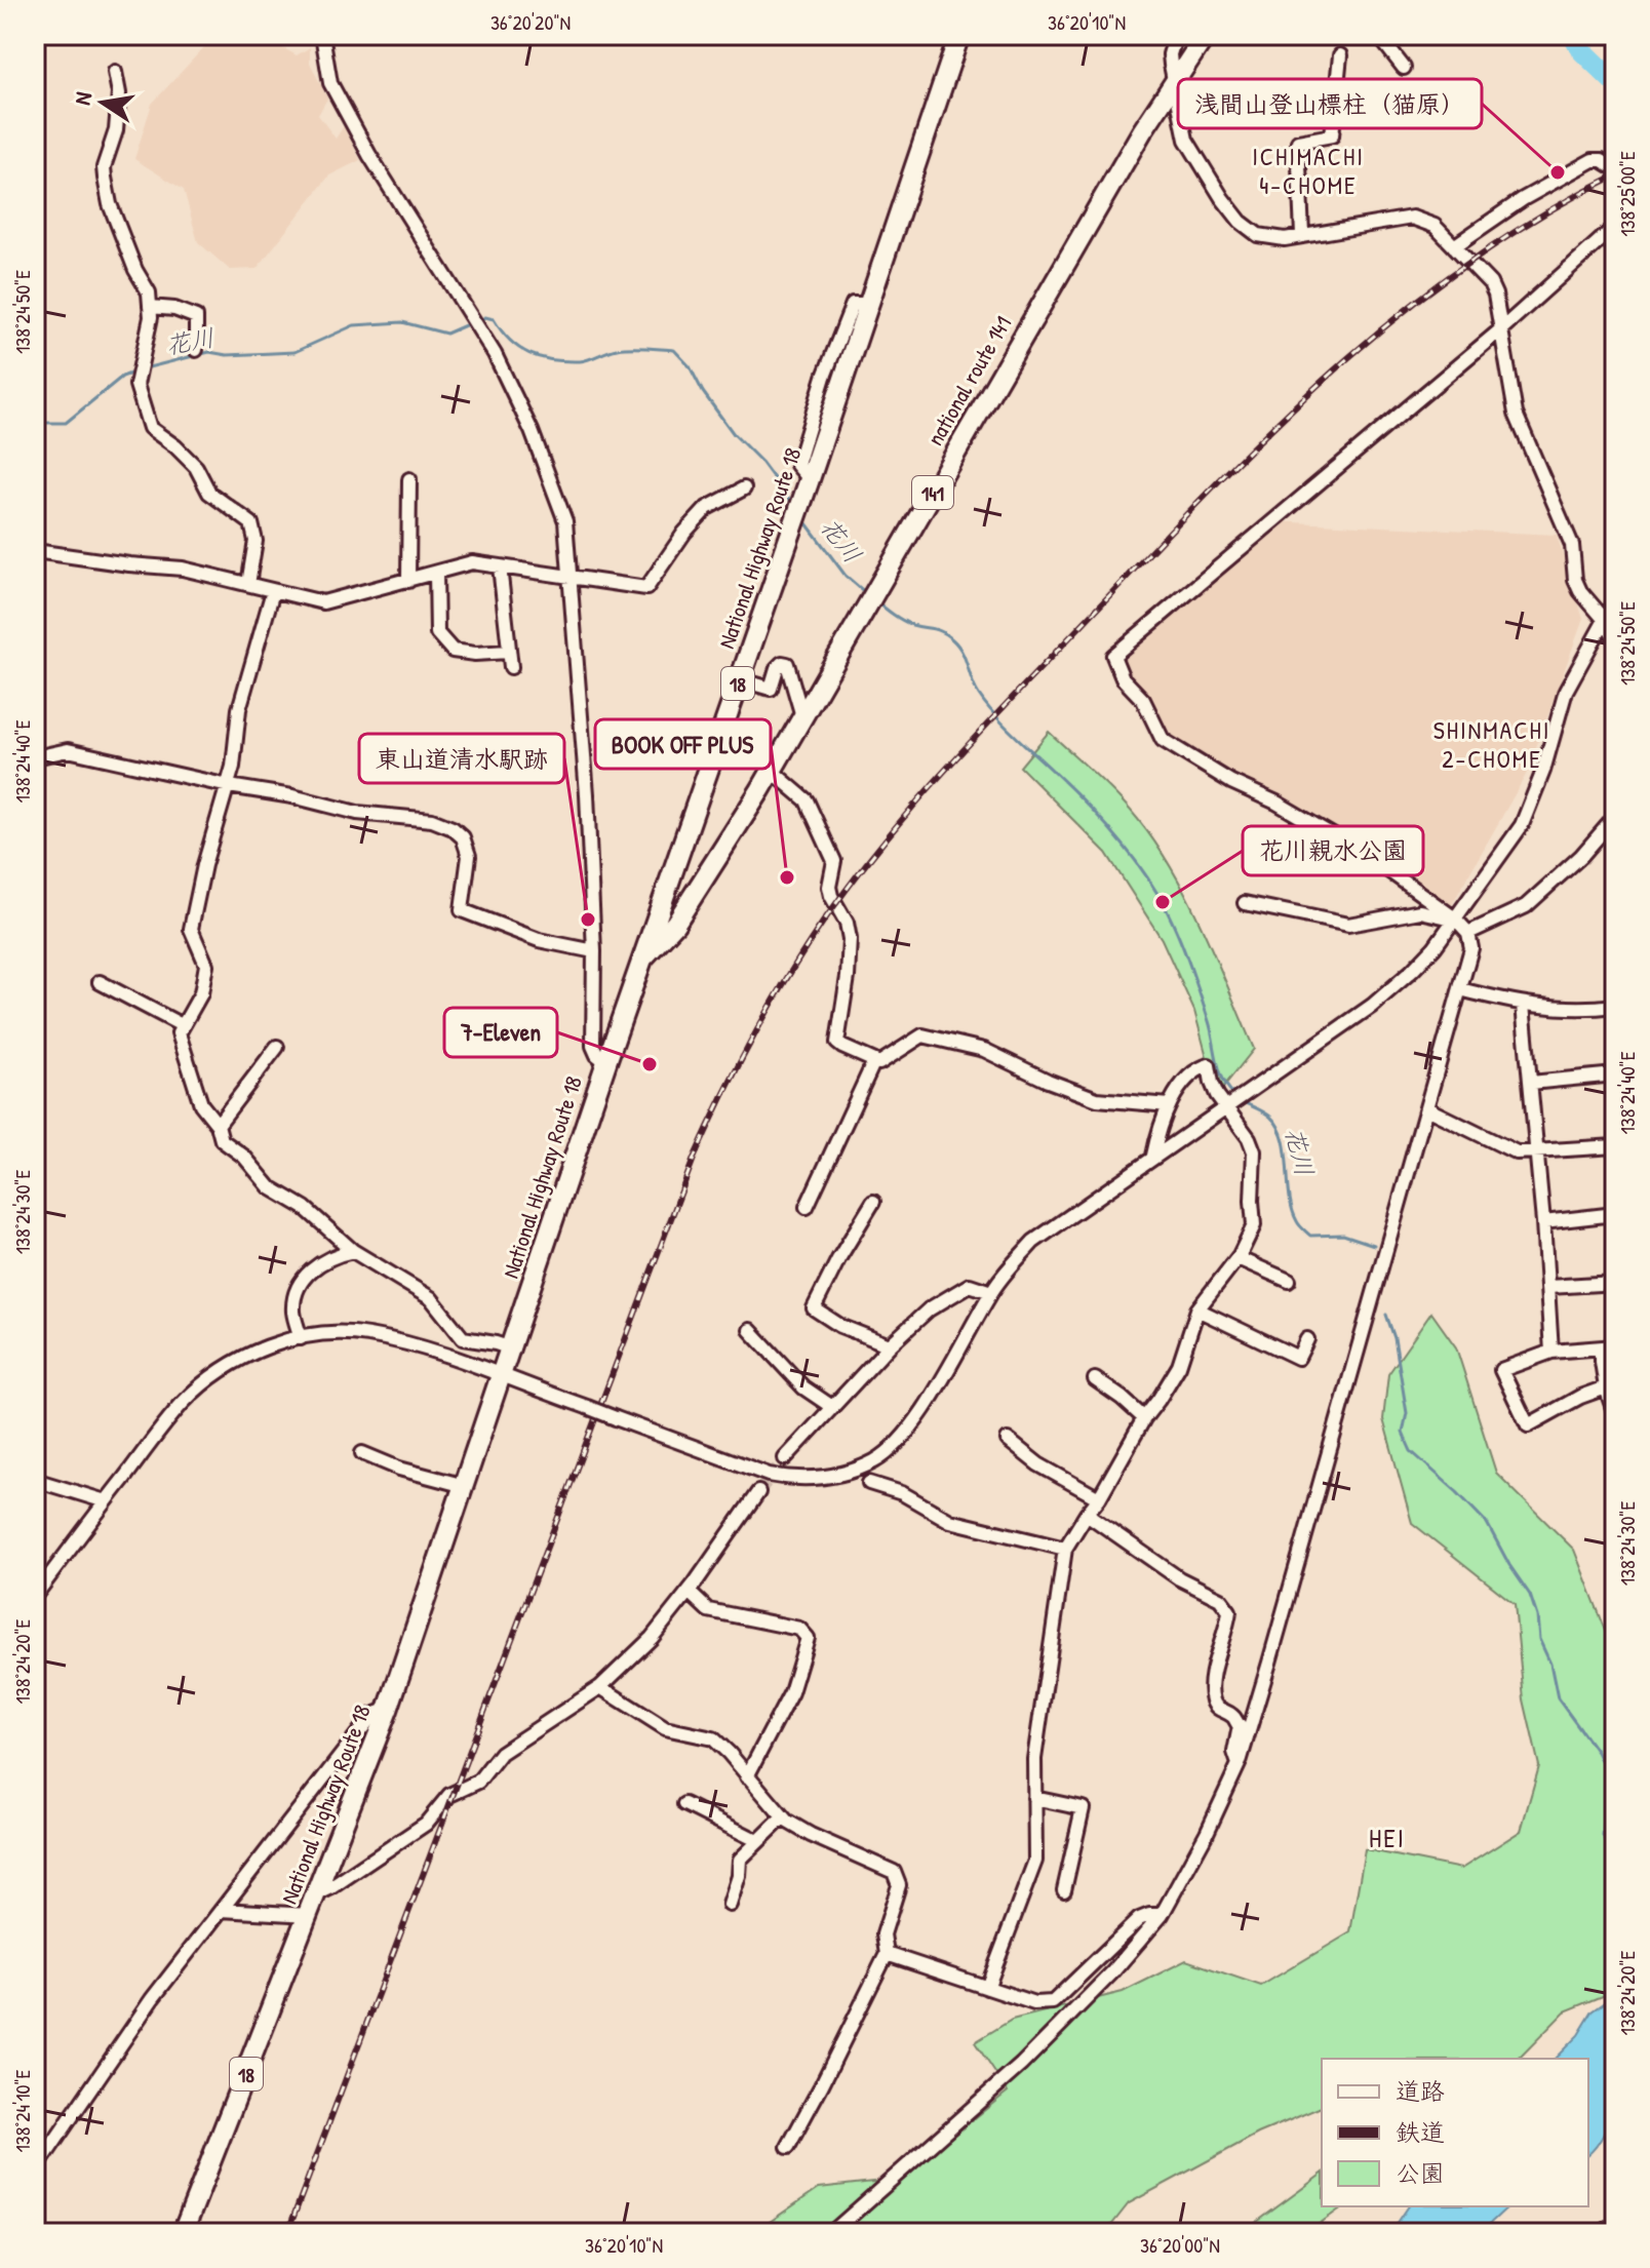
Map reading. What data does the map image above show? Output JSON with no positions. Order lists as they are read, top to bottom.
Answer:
{
  "streets": {
    "highway": [
      "national route 141",
      "141",
      "National Highway Route 18",
      "18"
    ]
  },
  "crossings": [
    ["national route 141", "National Highway Route 18"]
  ],
  "districts": ["ICHIMACHI 4-CHOME", "SHINMACHI 2-CHOME", "HEI"],
  "water": ["花川"],
  "places": [
    "浅間山登山標柱（猫原）",
    "BOOK OFF PLUS",
    "花川親水公園",
    "東山道清水駅跡",
    "7-Eleven"
  ],
  "legend": ["道路", "鉄道", "公園"],
  "north": "left",
  "coordinates": [
    "36°20'20\"N",
    "36°20'10\"N",
    "138°25'00\"E",
    "138°24'50\"E",
    "138°24'40\"E",
    "138°24'30\"E",
    "138°24'20\"E",
    "138°24'10\"E",
    "36°20'00\"N"
  ]
}
